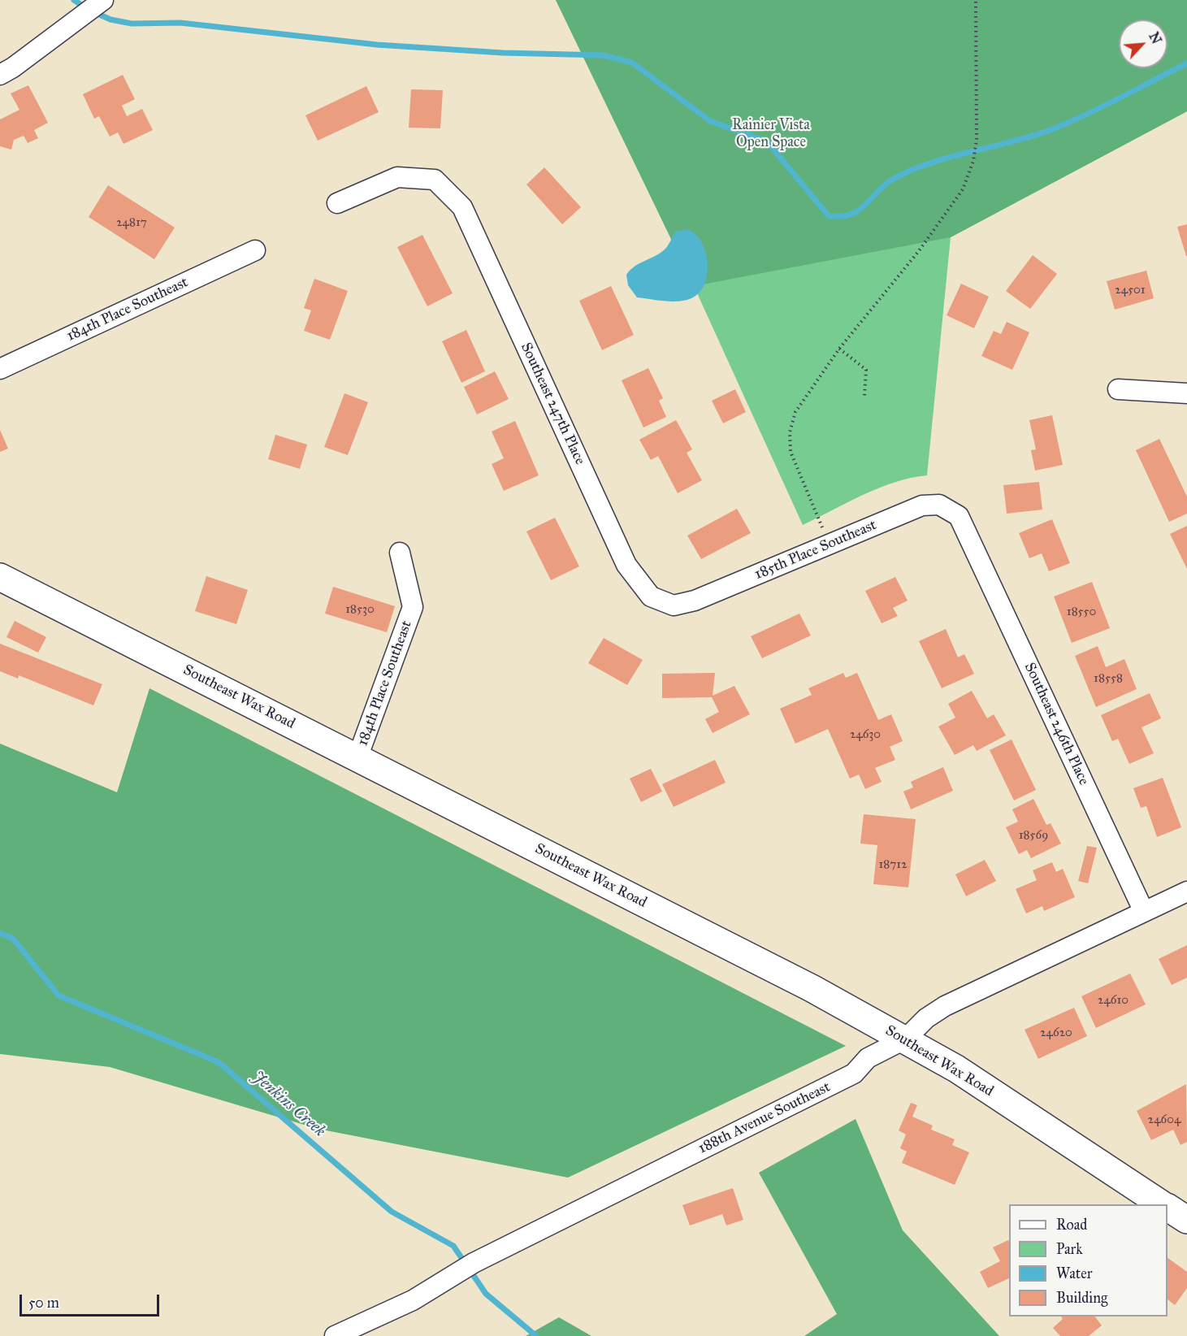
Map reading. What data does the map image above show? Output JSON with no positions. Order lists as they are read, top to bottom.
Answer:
{
  "streets": {
    "street": [
      "184th Place Southeast",
      "Southeast 247th Place",
      "185th Place Southeast",
      "Southeast Wax Road",
      "Southeast 246th Place",
      "188th Avenue Southeast"
    ]
  },
  "crossings": [
    ["184th Place Southeast", "Southeast Wax Road"],
    ["Southeast 247th Place", "185th Place Southeast"],
    ["185th Place Southeast", "Southeast 246th Place"],
    ["Southeast Wax Road", "188th Avenue Southeast"],
    ["Southeast 246th Place", "188th Avenue Southeast"]
  ],
  "water": ["Jenkins Creek"],
  "parks": ["Rainier Vista Open Space"],
  "house_numbers": [
    "24817",
    "24501",
    "18530",
    "18550",
    "18558",
    "24630",
    "18569",
    "18712",
    "24610",
    "24620",
    "24604"
  ],
  "legend": [
    "Road",
    "Park",
    "Water",
    "Building"
  ],
  "scale_bar": "50 m",
  "north": "top right"
}
